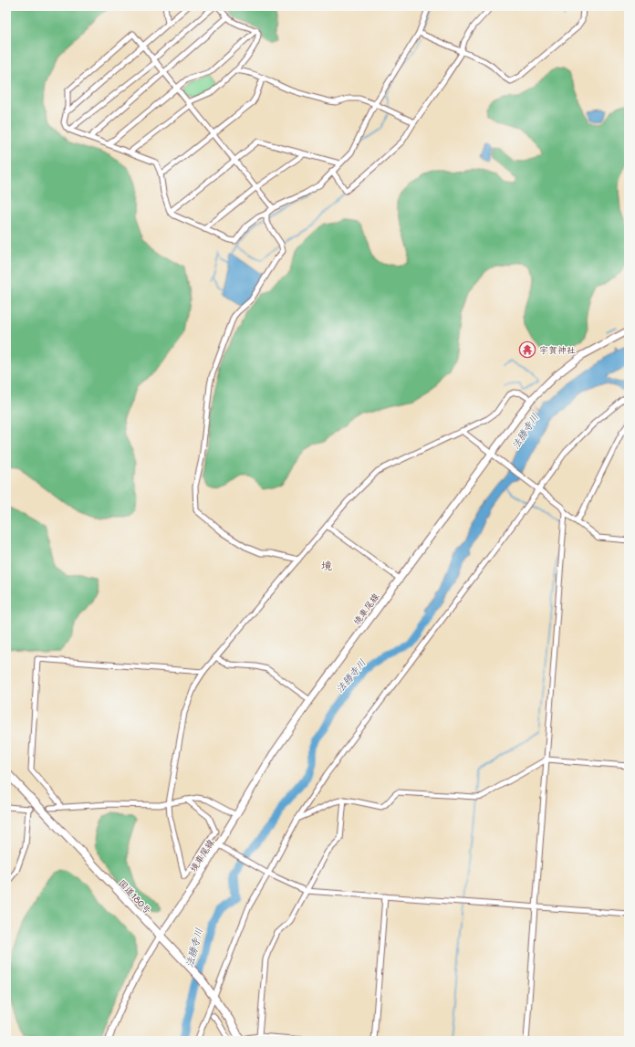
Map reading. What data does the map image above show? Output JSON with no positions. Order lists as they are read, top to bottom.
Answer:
{
  "streets": {
    "highway": ["国道180号"],
    "main road": ["境車尾線"]
  },
  "crossings": [
    ["境車尾線", "国道180号"]
  ],
  "districts": ["境"],
  "water": ["法勝寺川"],
  "places": {
    "temple": ["宇賀神社"]
  }
}
